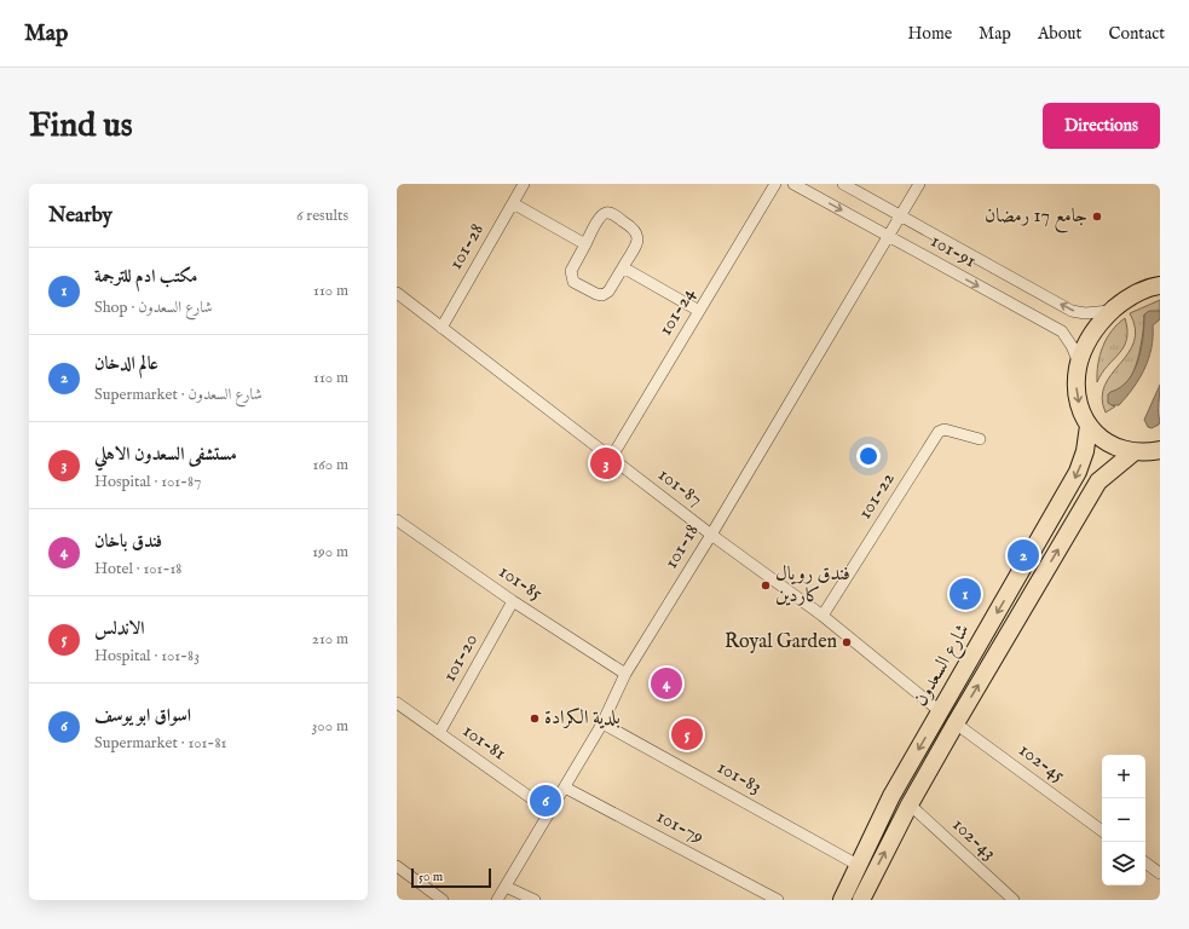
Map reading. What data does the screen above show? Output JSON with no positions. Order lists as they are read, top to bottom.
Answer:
{
  "streets": {
    "main road": ["شارع السعدون"],
    "street": [
      "101-28",
      "101-91",
      "101-24",
      "101-87",
      "101-22",
      "101-18",
      "101-85",
      "101-20",
      "101-81",
      "102-45",
      "101-83",
      "101-79",
      "102-43"
    ]
  },
  "crossings": [
    ["101-28", "101-87"],
    ["101-91", "101-18"],
    ["101-24", "101-87"],
    ["101-87", "101-22"],
    ["101-87", "101-18"],
    ["101-87", "شارع السعدون"],
    ["101-18", "101-85"],
    ["101-18", "101-81"],
    ["101-18", "101-83"],
    ["101-18", "101-79"],
    ["101-85", "101-20"],
    ["101-20", "101-81"],
    ["شارع السعدون", "101-83"]
  ],
  "places": [
    "جامع 17 رمضان",
    "فندق رويال كاردين",
    "Royal Garden",
    "بلدية الكرادة"
  ],
  "scale_bar": "50 m",
  "page": {
    "header": "Map",
    "nav": [
      "Home",
      "Map",
      "About",
      "Contact"
    ],
    "buttons": "Directions",
    "title": "Find us",
    "heading": ["Nearby", "6 results"],
    "list": [
      {
        "mark": "1",
        "name": "مكتب ادم للترجمة",
        "note": "Shop · شارع السعدون",
        "value": "110 m"
      },
      {
        "mark": "2",
        "name": "عالم الدخان",
        "note": "Supermarket · شارع السعدون",
        "value": "110 m"
      },
      {
        "mark": "3",
        "name": "مستشفى السعدون الاهلي",
        "note": "Hospital · 101-87",
        "value": "160 m"
      },
      {
        "mark": "4",
        "name": "فندق باخان",
        "note": "Hotel · 101-18",
        "value": "190 m"
      },
      {
        "mark": "5",
        "name": "الاندلس",
        "note": "Hospital · 101-83",
        "value": "210 m"
      },
      {
        "mark": "6",
        "name": "اسواق ابو يوسف",
        "note": "Supermarket · 101-81",
        "value": "300 m"
      }
    ],
    "pins": [
      "3",
      "2",
      "1",
      "4",
      "5",
      "6"
    ],
    "map_buttons": ["+", "−"],
    "scale": "50 m"
  }
}
